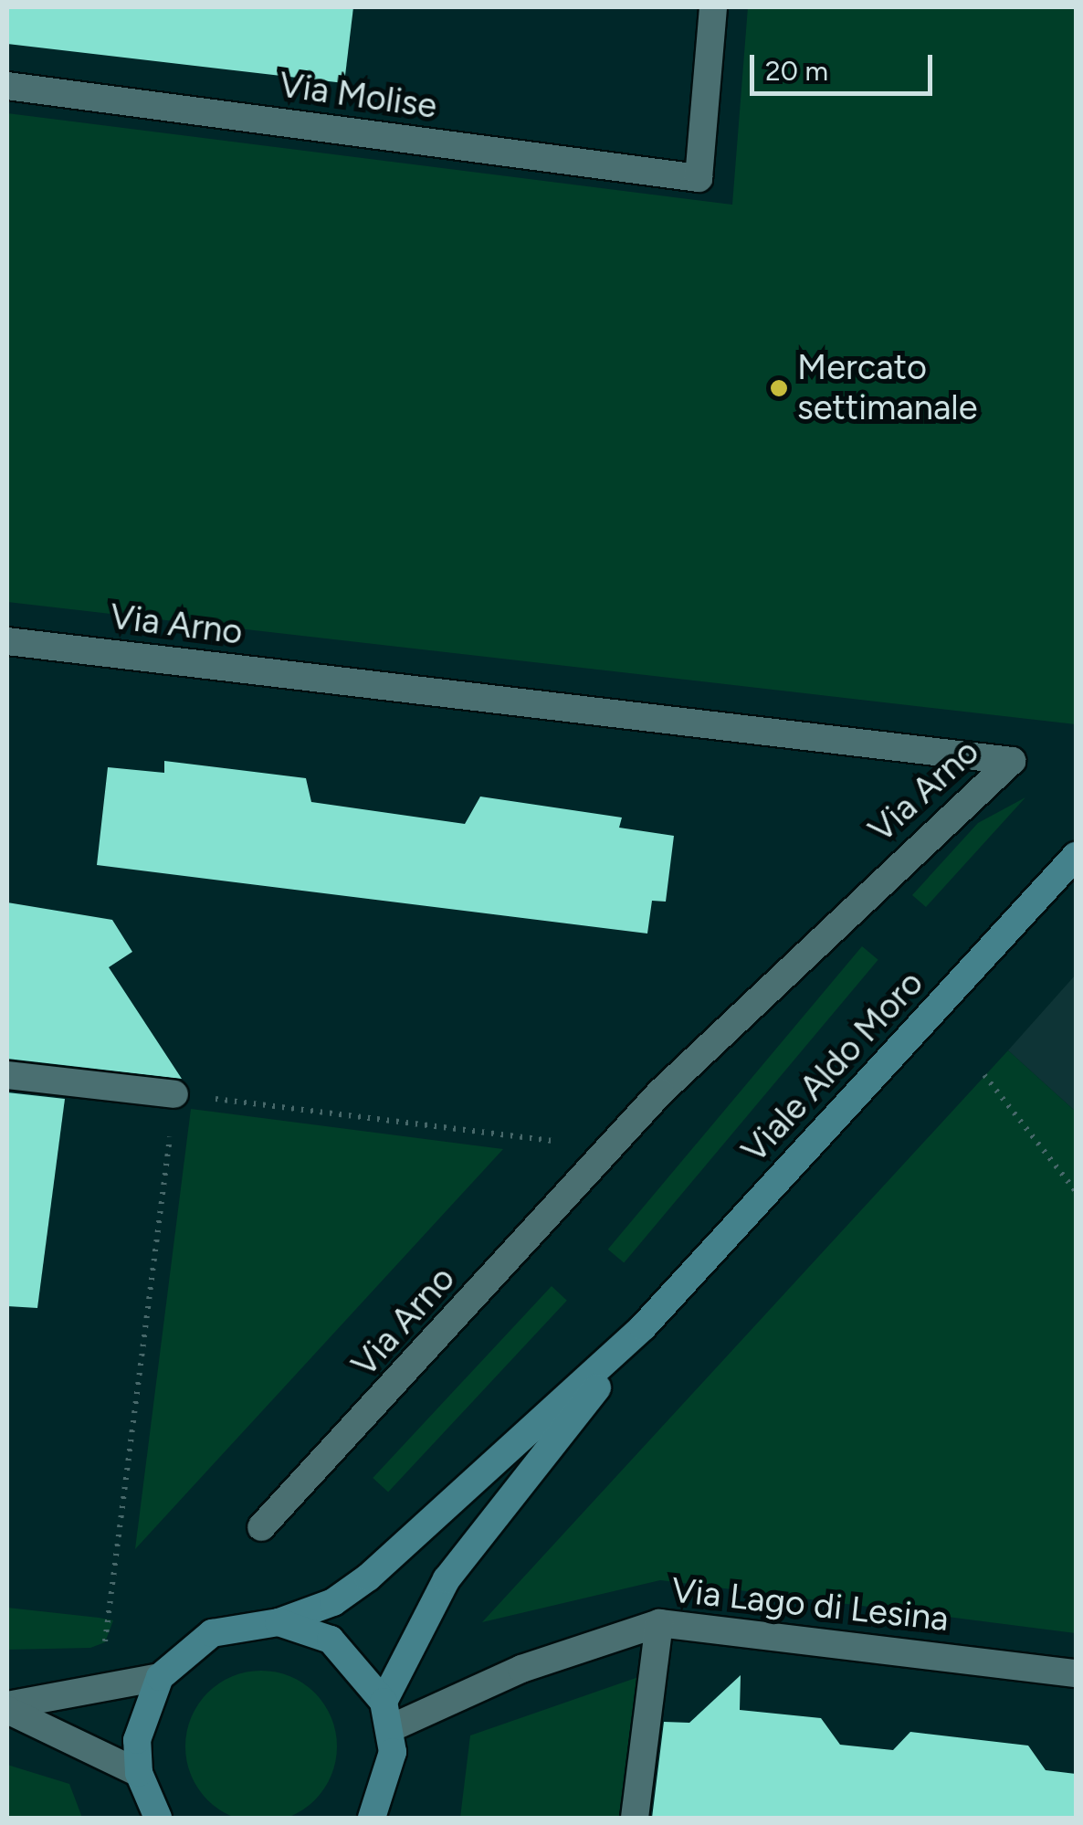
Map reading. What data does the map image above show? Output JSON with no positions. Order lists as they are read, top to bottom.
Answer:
{
  "streets": {
    "main road": ["Viale Aldo Moro"],
    "street": ["Via Molise", "Via Arno", "Via Lago di Lesina"]
  },
  "crossings": [
    ["Viale Aldo Moro", "Via Lago di Lesina"]
  ],
  "places": ["Mercato settimanale"],
  "scale_bar": "20 m"
}
